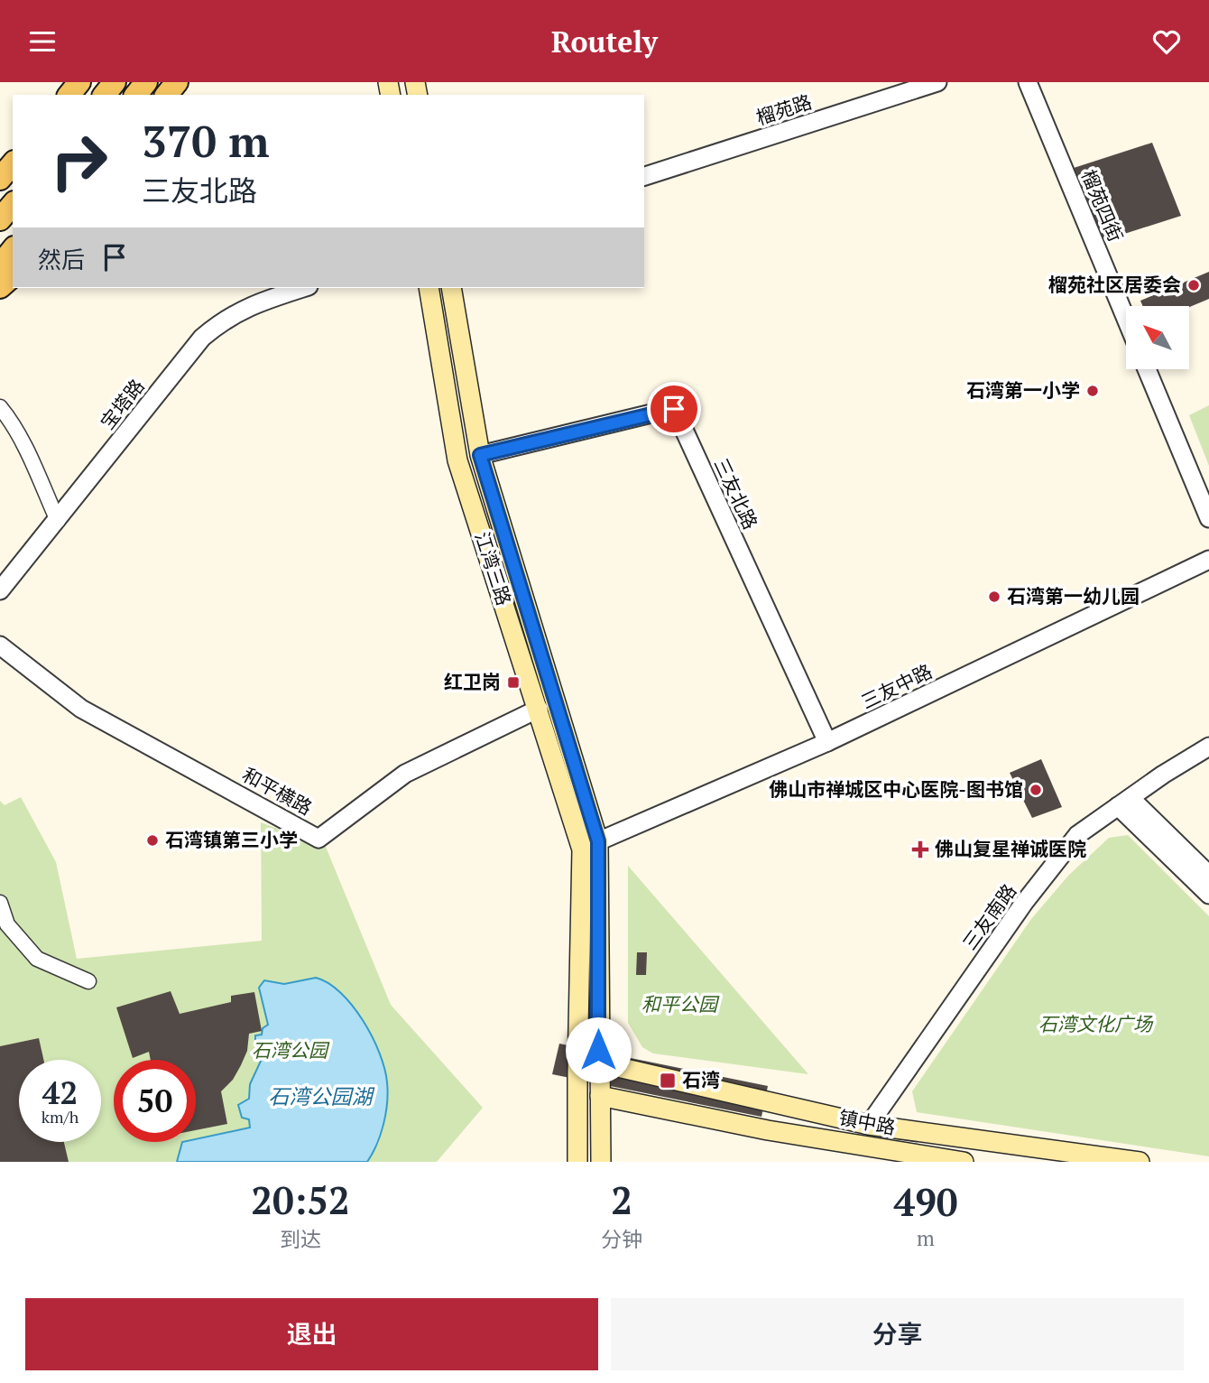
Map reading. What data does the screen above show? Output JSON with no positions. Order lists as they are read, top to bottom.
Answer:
{
  "streets": {
    "main road": ["江湾三路", "镇中路"],
    "street": [
      "榴苑路",
      "榴苑四街",
      "宝塔路",
      "三友北路",
      "三友中路",
      "和平横路",
      "三友南路"
    ]
  },
  "crossings": [
    ["三友北路", "江湾三路"],
    ["三友北路", "三友中路"],
    ["江湾三路", "三友中路"],
    ["江湾三路", "和平横路"],
    ["江湾三路", "镇中路"],
    ["三友南路", "镇中路"]
  ],
  "water": ["石湾公园湖"],
  "parks": ["和平公园", "石湾文化广场", "石湾公园"],
  "places": {
    "other": [
      "榴苑社区居委会",
      "石湾第一小学",
      "石湾第一幼儿园",
      "佛山市禅城区中心医院-图书馆",
      "石湾镇第三小学"
    ],
    "transit": ["红卫岗", "石湾"],
    "health": ["佛山复星禅诚医院"]
  },
  "north": "top left",
  "page": {
    "header": "Routely",
    "turn": ["370 m", "三友北路"],
    "then": "然后",
    "speed": "42 km/h",
    "limit": "50",
    "eta": [
      "20:52",
      "到达",
      "2",
      "分钟",
      "490",
      "m"
    ],
    "buttons": ["退出", "分享"]
  }
}
